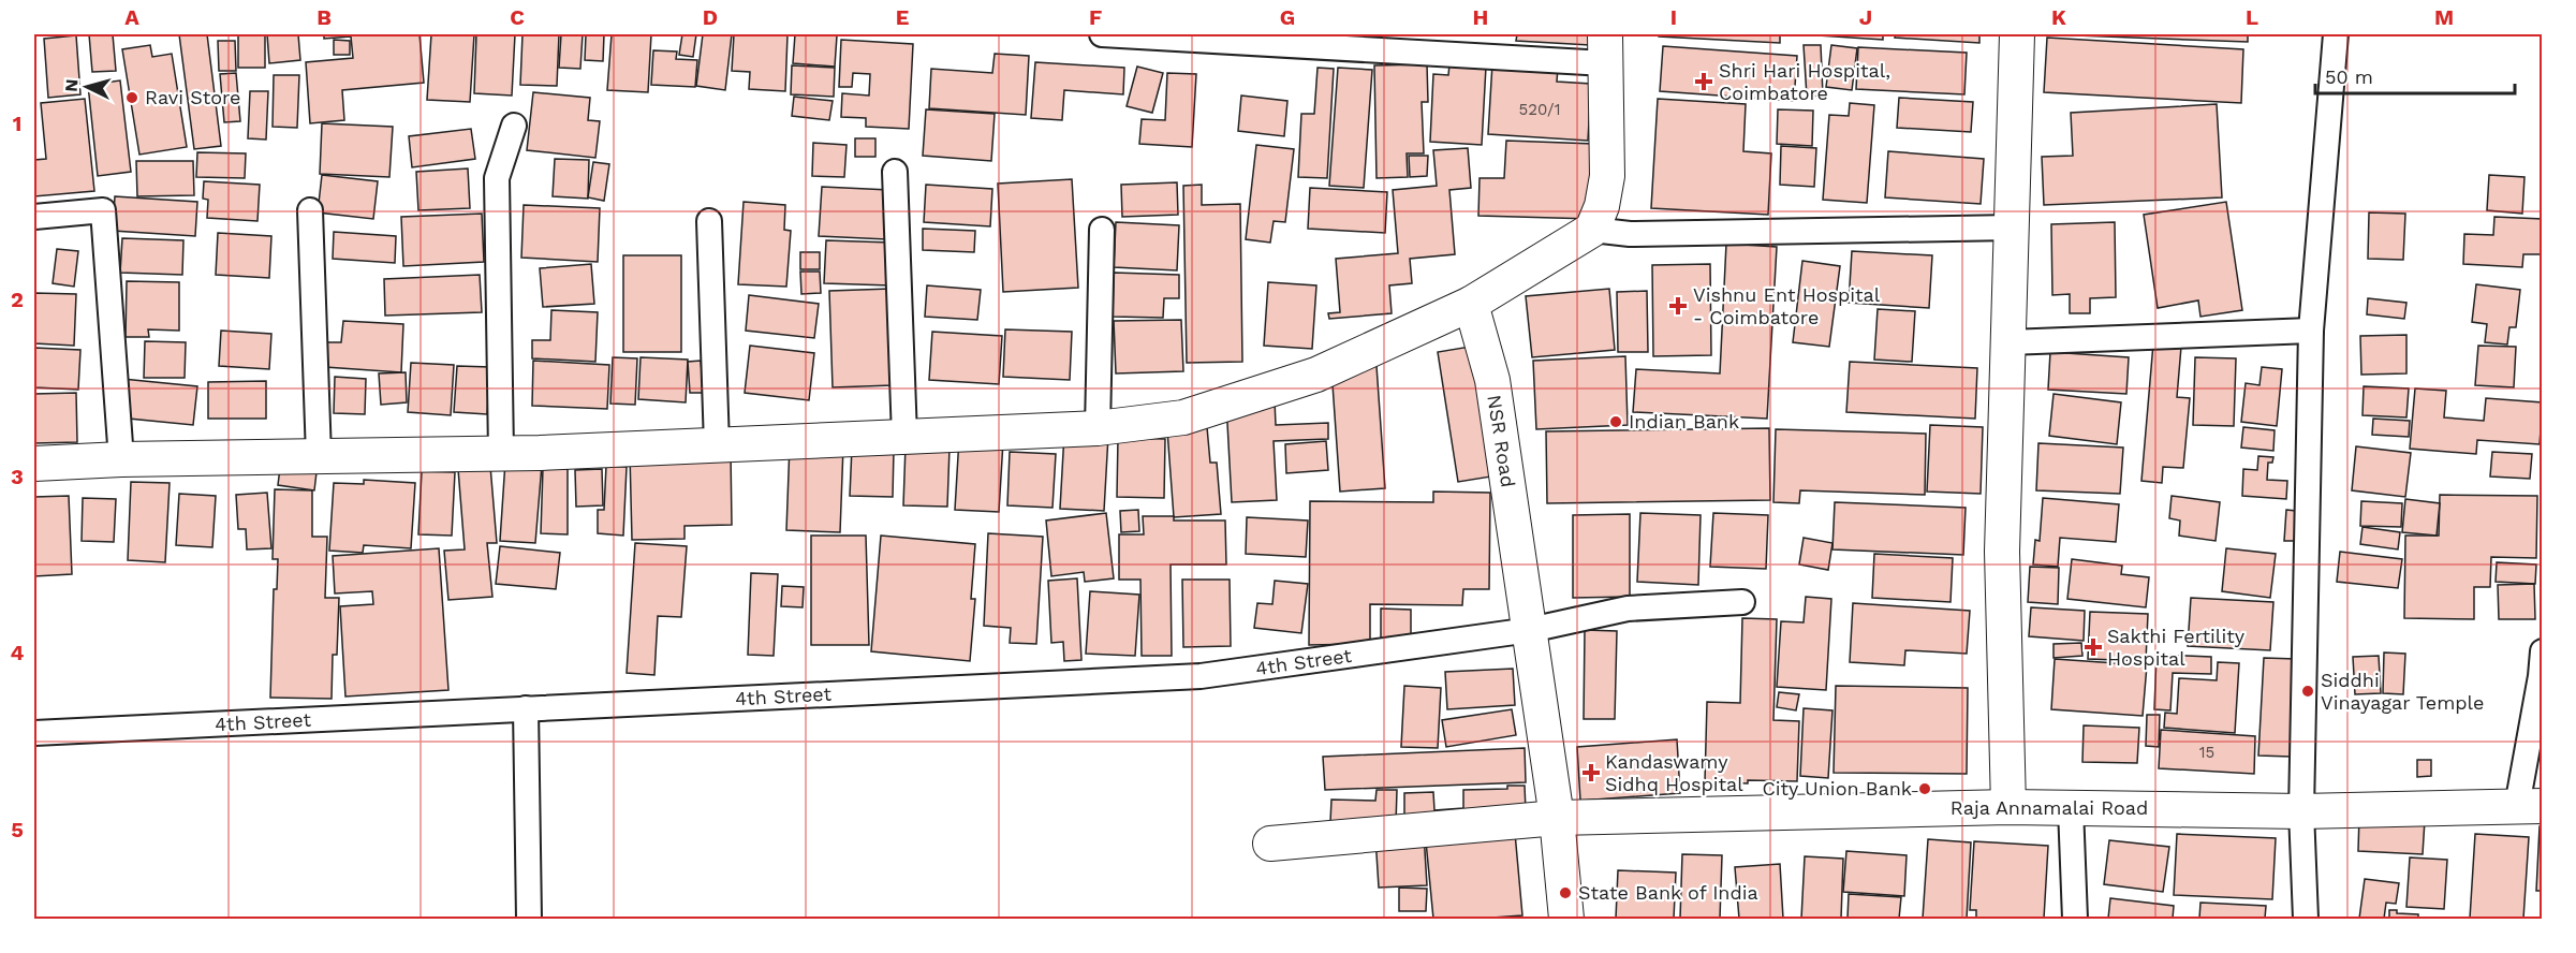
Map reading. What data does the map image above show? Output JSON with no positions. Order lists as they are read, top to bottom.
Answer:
{
  "streets": {
    "street": ["NSR Road", "4th Street", "Raja Annamalai Road"]
  },
  "crossings": [
    ["NSR Road", "4th Street"],
    ["NSR Road", "Raja Annamalai Road"]
  ],
  "places": {
    "health": [
      "Shri Hari Hospital, Coimbatore",
      "Vishnu Ent Hospital - Coimbatore",
      "Sakthi Fertility Hospital",
      "Kandaswamy Sidhq Hospital"
    ],
    "other": [
      "Ravi Store",
      "Indian Bank",
      "Siddhi Vinayagar Temple",
      "City Union Bank",
      "State Bank of India"
    ]
  },
  "house_numbers": ["520/1", "15"],
  "scale_bar": "50 m",
  "north": "left",
  "grid": {
    "columns": [
      "A",
      "B",
      "C",
      "D",
      "E",
      "F",
      "G",
      "H",
      "I",
      "J",
      "K",
      "L",
      "M"
    ],
    "rows": [
      "1",
      "2",
      "3",
      "4",
      "5"
    ]
  }
}
